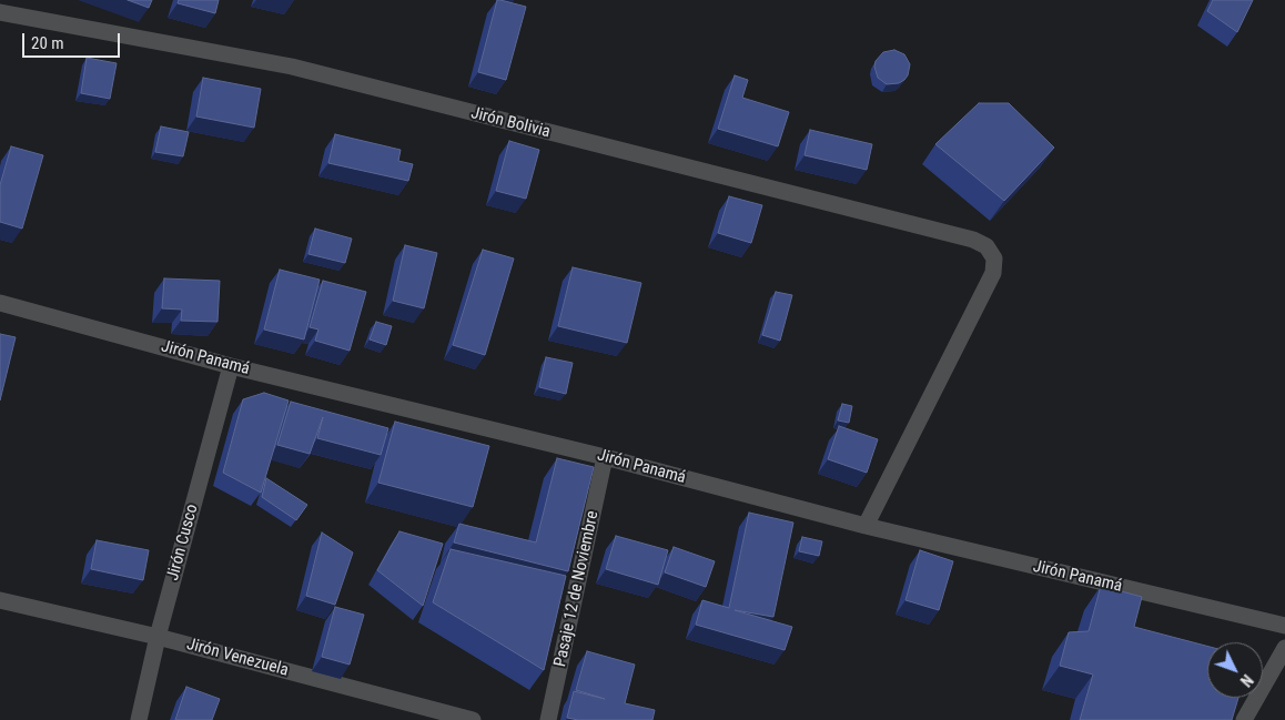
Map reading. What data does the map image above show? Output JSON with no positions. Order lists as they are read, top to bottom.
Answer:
{
  "streets": {
    "street": [
      "Jirón Bolivia",
      "Jirón Panamá",
      "Jirón Cusco",
      "Pasaje 12 de Noviembre",
      "Jirón Venezuela"
    ]
  },
  "crossings": [
    ["Jirón Bolivia", "Jirón Panamá"],
    ["Jirón Panamá", "Jirón Cusco"],
    ["Jirón Panamá", "Pasaje 12 de Noviembre"],
    ["Jirón Cusco", "Jirón Venezuela"]
  ],
  "scale_bar": "20 m",
  "north": "bottom right"
}
